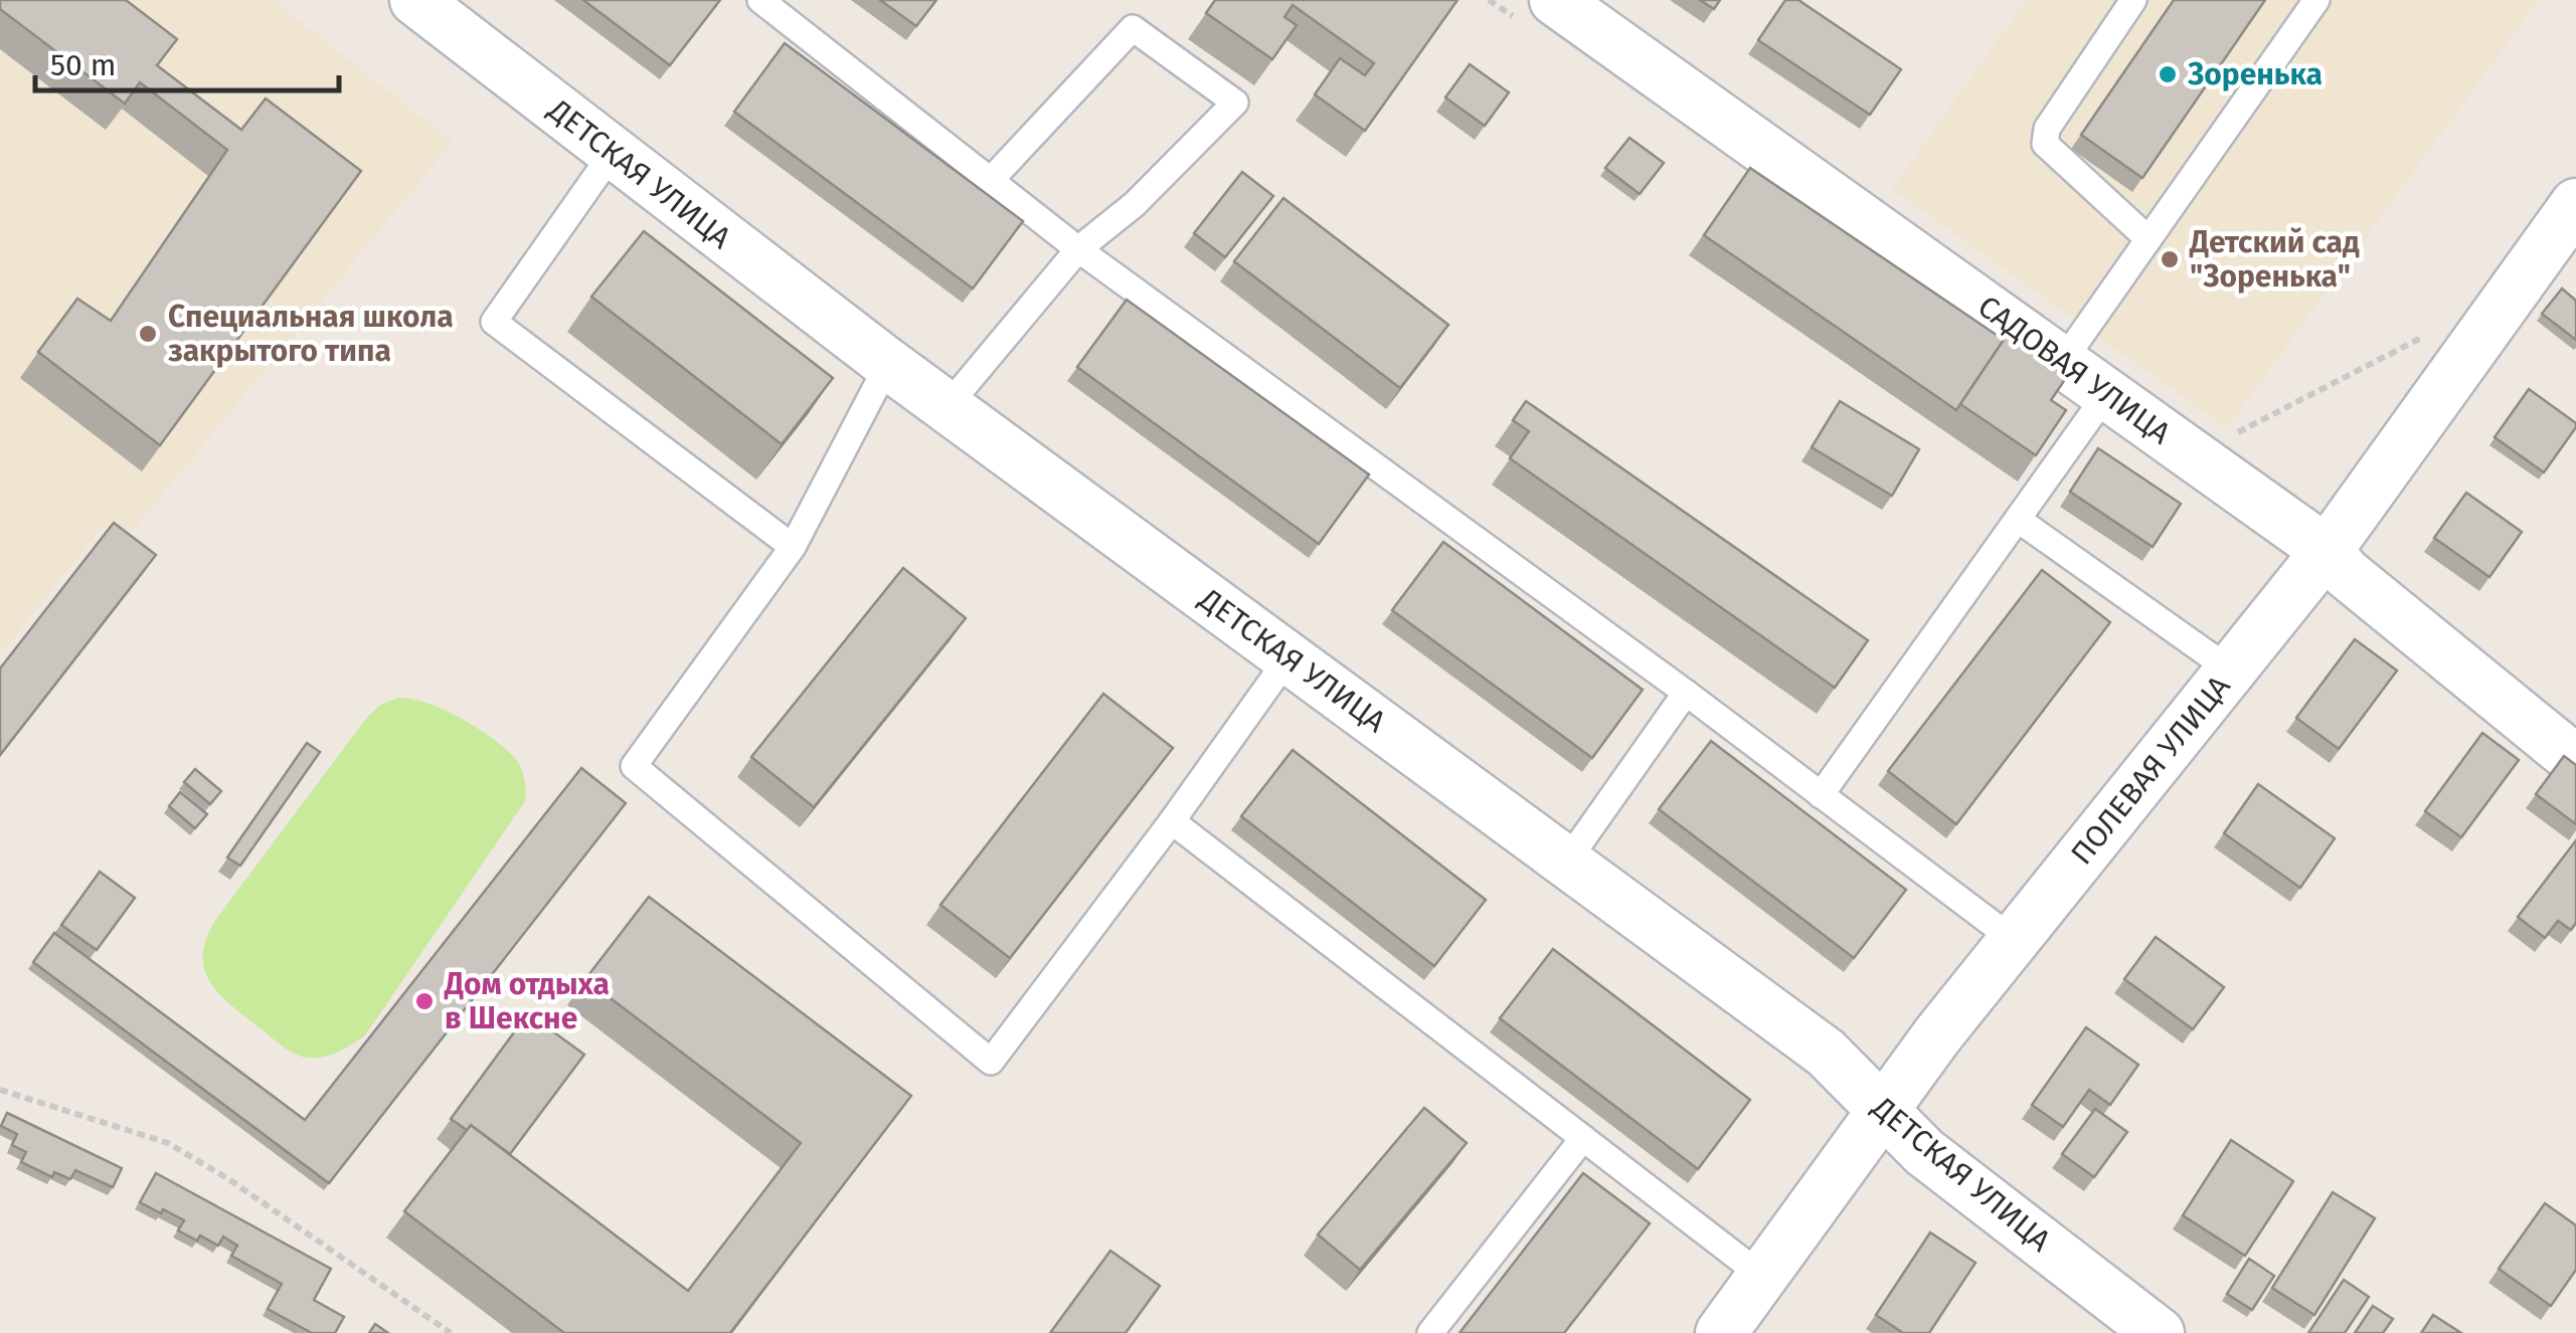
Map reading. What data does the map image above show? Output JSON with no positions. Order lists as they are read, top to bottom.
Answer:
{
  "streets": {
    "street": ["ДЕТСКАЯ УЛИЦА", "САДОВАЯ УЛИЦА", "ПОЛЕВАЯ УЛИЦА"]
  },
  "crossings": [
    ["ДЕТСКАЯ УЛИЦА", "ПОЛЕВАЯ УЛИЦА"],
    ["САДОВАЯ УЛИЦА", "ПОЛЕВАЯ УЛИЦА"]
  ],
  "places": [
    "Зоренька",
    "Детский сад \"Зоренька\"",
    "Специальная школа закрытого типа",
    "Дом отдыха в Шекснe"
  ],
  "scale_bar": "50 m"
}
